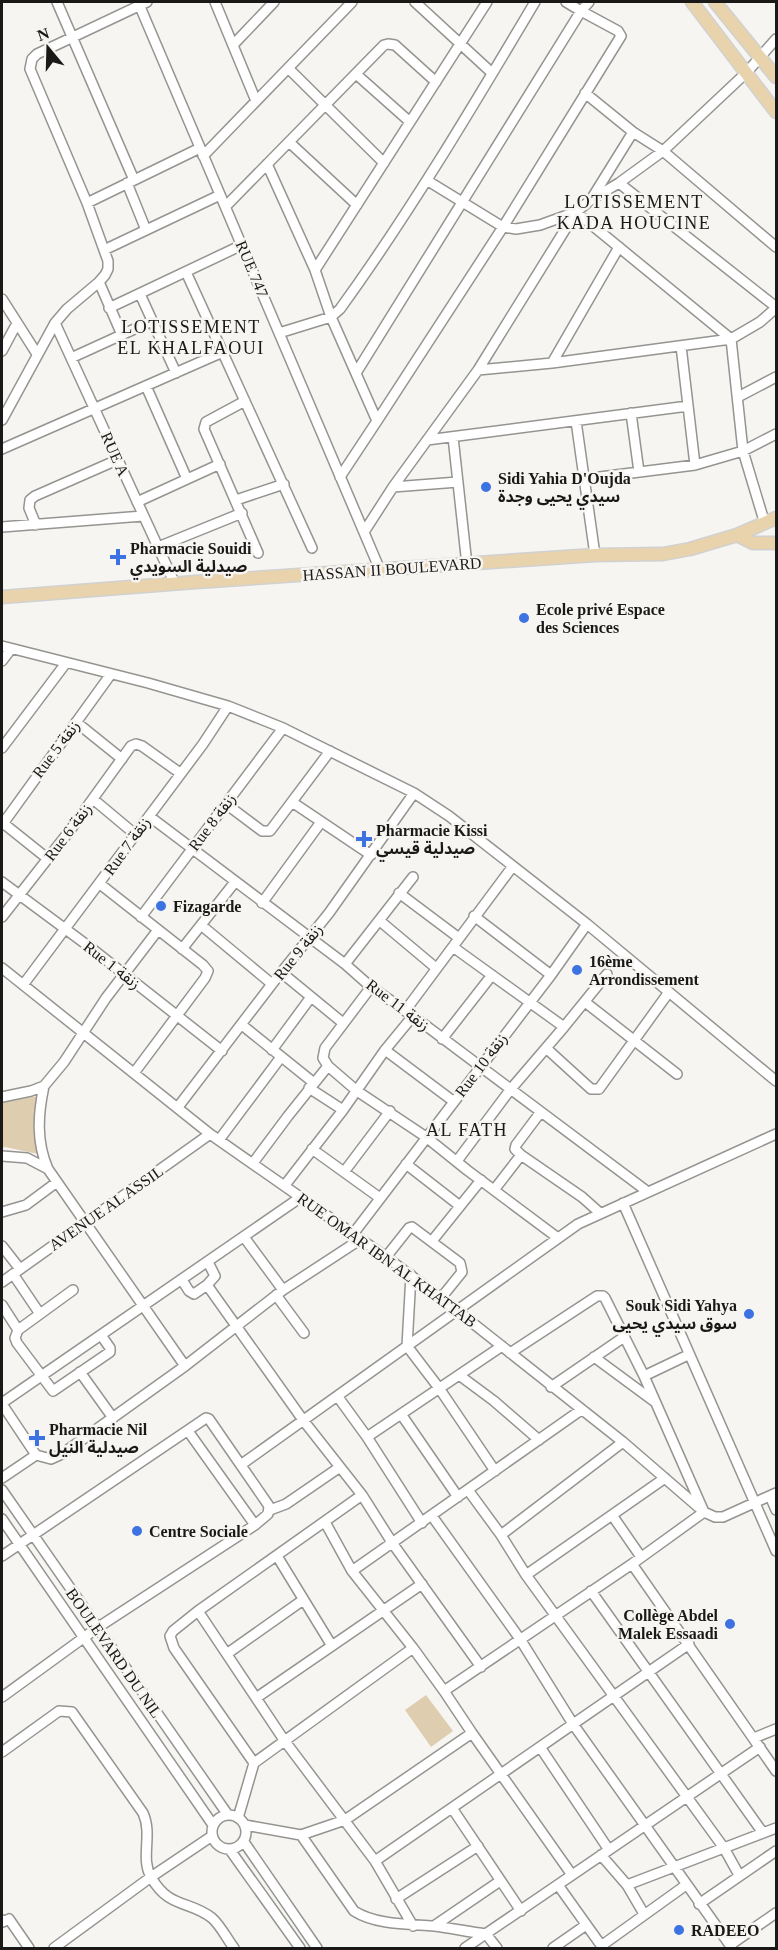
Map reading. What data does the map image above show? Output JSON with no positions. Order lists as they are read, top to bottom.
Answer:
{
  "streets": {
    "main road": ["HASSAN II BOULEVARD"],
    "street": [
      "RUE 747",
      "RUE A",
      "Rue 5 زنقة",
      "Rue 8 زنقة",
      "Rue 6 زنقة",
      "Rue 7 زنقة",
      "Rue 9 زنقة",
      "Rue 1 زنقة",
      "Rue 11 زنقة",
      "Rue 10 زنقة",
      "AVENUE AL ASSIL",
      "RUE OMAR IBN AL KHATTAB",
      "BOULEVARD DU NIL"
    ]
  },
  "crossings": [
    ["RUE 747", "HASSAN II BOULEVARD"],
    ["RUE A", "HASSAN II BOULEVARD"],
    ["Rue 8 زنقة", "Rue 11 زنقة"],
    ["Rue 6 زنقة", "Rue 7 زنقة"],
    ["Rue 6 زنقة", "Rue 1 زنقة"],
    ["Rue 7 زنقة", "Rue 1 زنقة"],
    ["Rue 7 زنقة", "Rue 11 زنقة"],
    ["Rue 7 زنقة", "RUE OMAR IBN AL KHATTAB"],
    ["Rue 9 زنقة", "Rue 1 زنقة"],
    ["Rue 9 زنقة", "Rue 11 زنقة"],
    ["Rue 9 زنقة", "RUE OMAR IBN AL KHATTAB"],
    ["Rue 11 زنقة", "Rue 10 زنقة"],
    ["Rue 10 زنقة", "RUE OMAR IBN AL KHATTAB"],
    ["AVENUE AL ASSIL", "RUE OMAR IBN AL KHATTAB"]
  ],
  "districts": ["LOTISSEMENT KADA HOUCINE", "LOTISSEMENT EL KHALFAOUI", "AL FATH"],
  "places": {
    "other": [
      "Sidi Yahia D'Oujda سيدي يحيى وجدة",
      "Ecole privé Espace des Sciences",
      "Fizagarde",
      "16ème Arrondissement",
      "Souk Sidi Yahya سوق سيدي يحيى",
      "Centre Sociale",
      "Collège Abdel Malek Essaadi",
      "RADEEO"
    ],
    "health": ["Pharmacie Souidi صيدلية السويدي", "Pharmacie Kissi صيدلية قيسي", "Pharmacie Nil صيدلية النيل"]
  },
  "north": "top"
}
